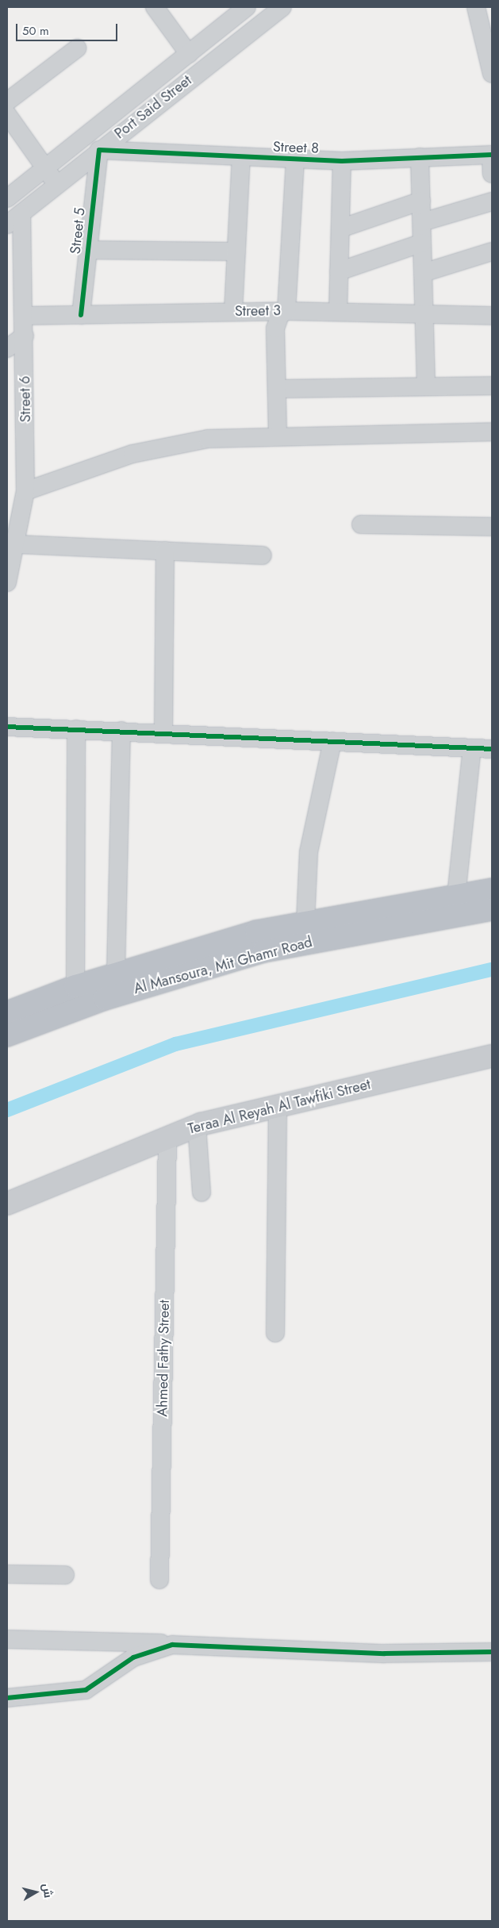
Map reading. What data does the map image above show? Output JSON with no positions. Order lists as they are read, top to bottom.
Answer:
{
  "streets": {
    "highway": ["Al Mansoura, Mit Ghamr Road"],
    "main road": ["Teraa Al Reyah Al Tawfiki Street"],
    "street": [
      "Port Said Street",
      "Street 8",
      "Street 5",
      "Street 3",
      "Street 6",
      "Ahmed Fathy Street"
    ]
  },
  "crossings": [
    ["Port Said Street", "Street 8"],
    ["Port Said Street", "Street 5"],
    ["Port Said Street", "Street 6"],
    ["Street 8", "Street 5"],
    ["Street 5", "Street 3"],
    ["Street 3", "Street 6"],
    ["Teraa Al Reyah Al Tawfiki Street", "Ahmed Fathy Street"]
  ],
  "scale_bar": "50 m",
  "north": "right"
}
